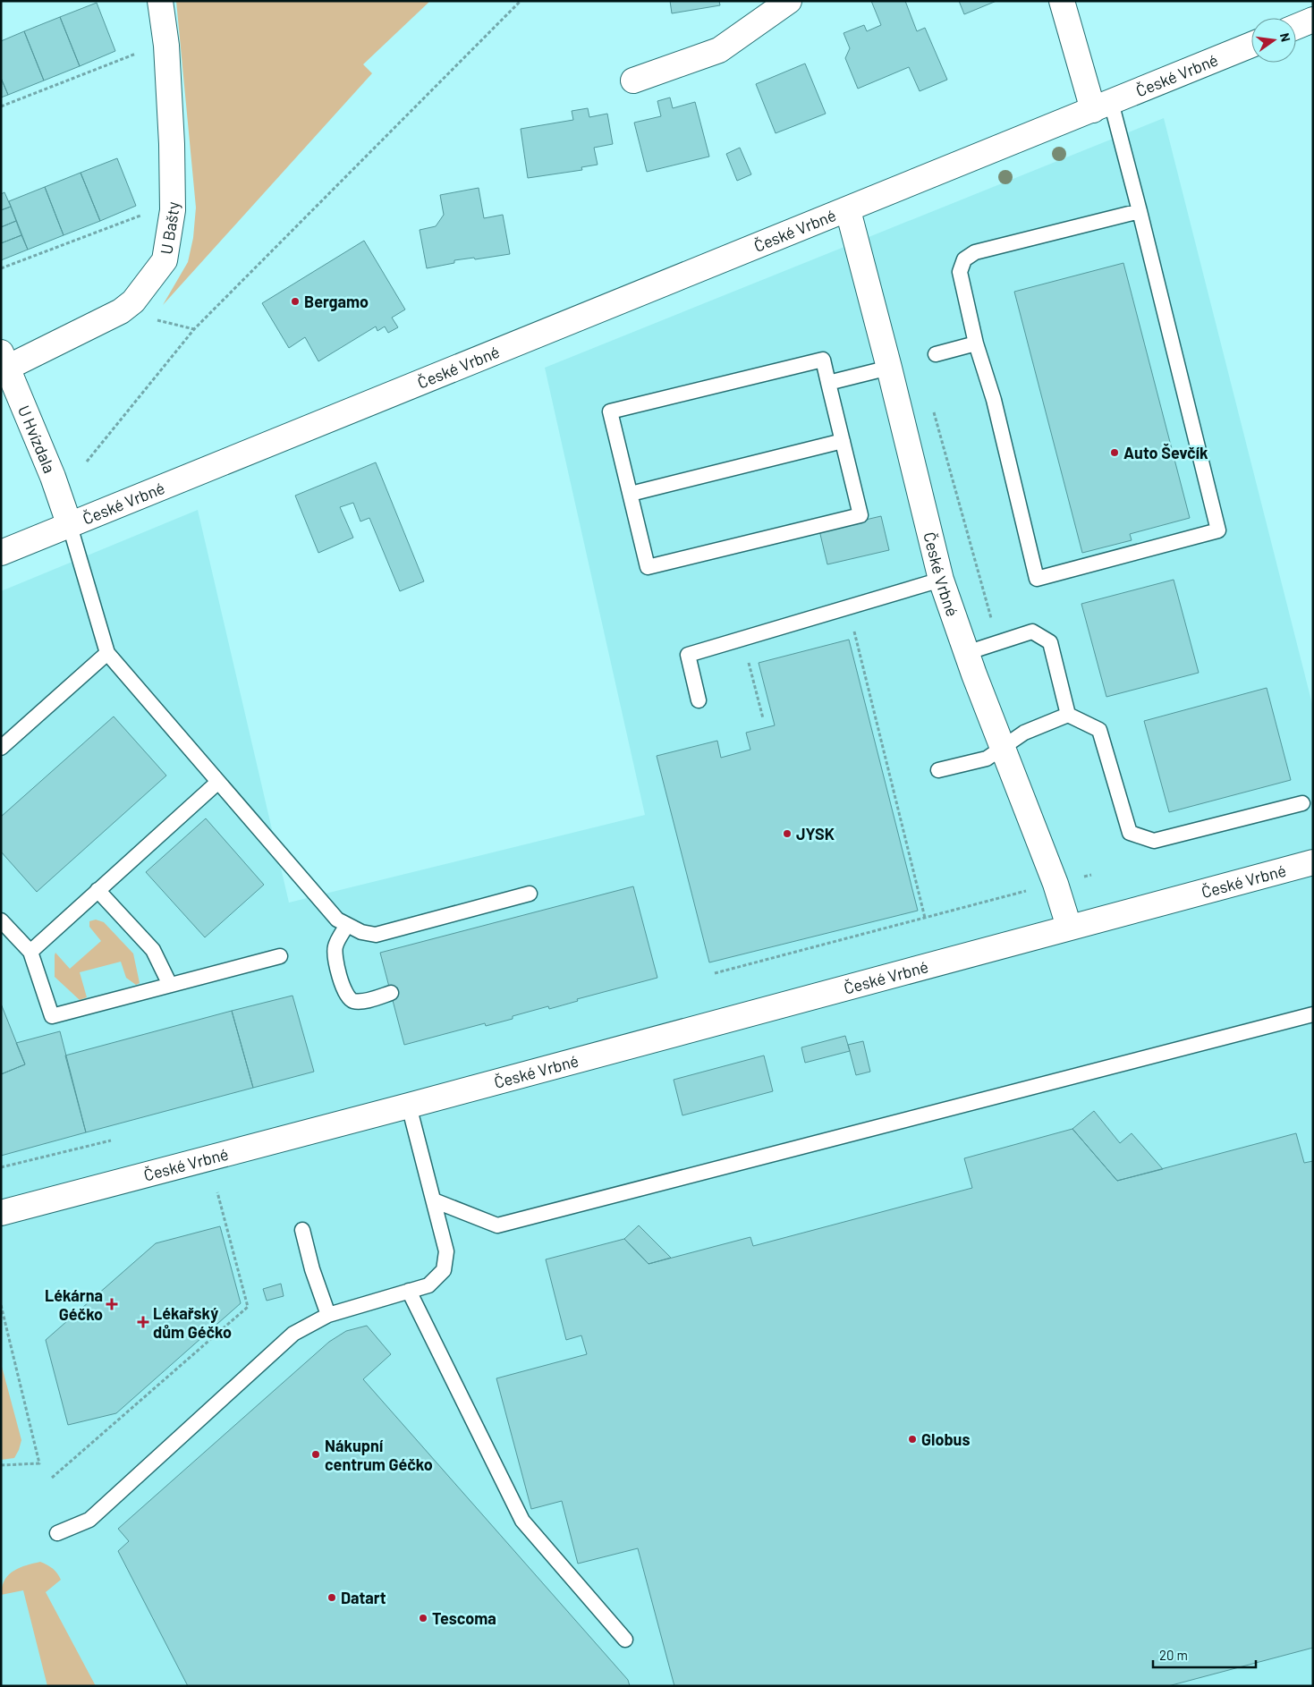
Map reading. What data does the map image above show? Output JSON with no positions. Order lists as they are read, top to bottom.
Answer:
{
  "streets": {
    "street": ["České Vrbné", "U Bašty", "U Hvízdala"]
  },
  "crossings": [
    ["České Vrbné", "U Hvízdala"],
    ["U Bašty", "U Hvízdala"]
  ],
  "places": {
    "other": [
      "Bergamo",
      "Auto Ševčík",
      "JYSK",
      "Globus",
      "Nákupní centrum Géčko",
      "Datart",
      "Tescoma"
    ],
    "health": ["Lékárna Géčko", "Lékařský dům Géčko"]
  },
  "scale_bar": "20 m",
  "north": "right"
}
